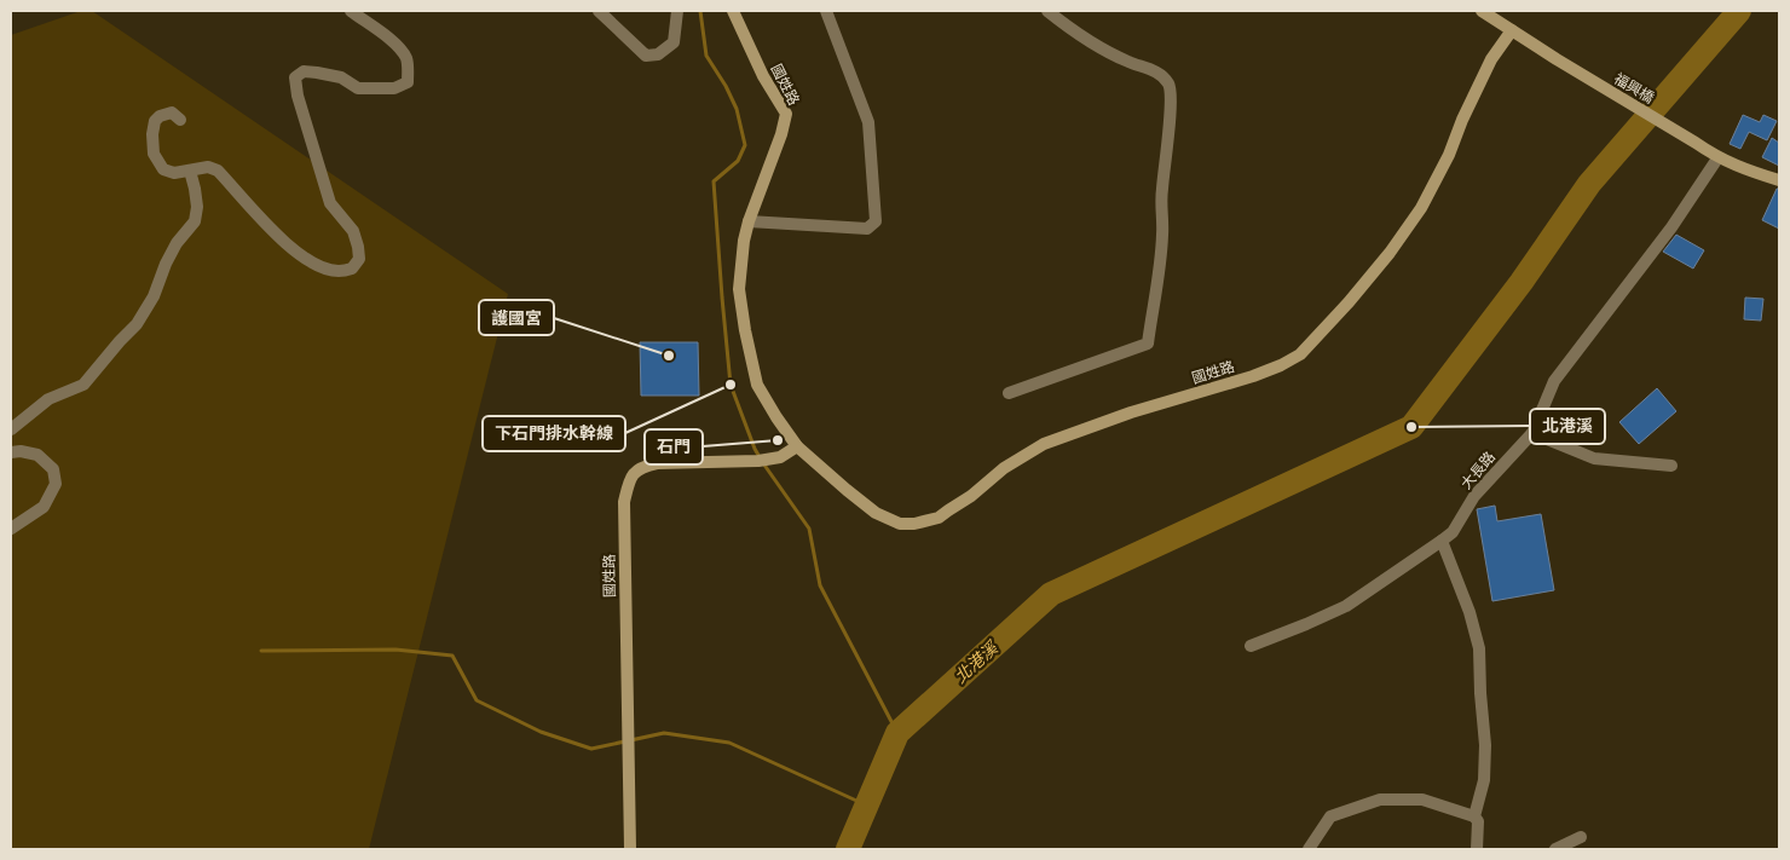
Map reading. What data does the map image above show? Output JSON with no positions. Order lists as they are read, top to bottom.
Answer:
{
  "streets": {
    "street": ["國姓路", "福興橋", "大長路"]
  },
  "crossings": [
    ["國姓路", "福興橋"],
    ["福興橋", "大長路"]
  ],
  "water": ["北港溪"],
  "places": [
    "護國宮",
    "下石門排水幹線",
    "北港溪",
    "石門"
  ]
}
